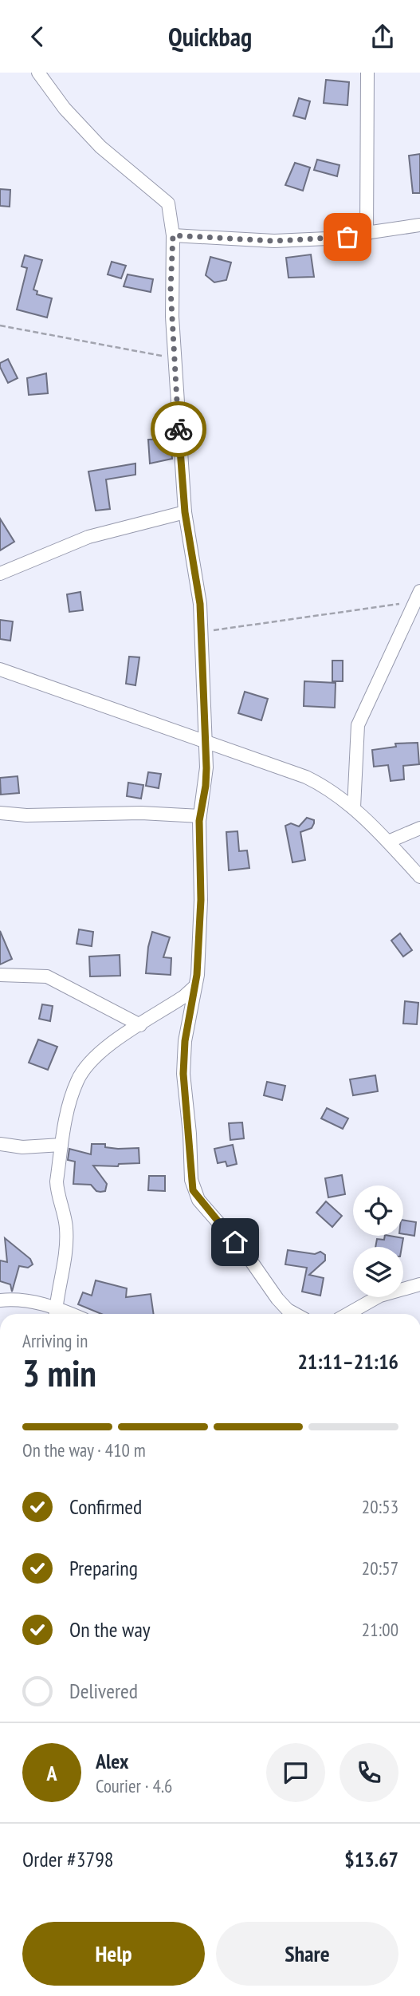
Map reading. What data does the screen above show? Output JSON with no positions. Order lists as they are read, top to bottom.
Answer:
{
  "page": {
    "header": "Quickbag",
    "heading": ["3 min", "Arriving in", "21:11–21:16"],
    "panel": [
      "Alex",
      "Courier · 4.6",
      "Order #3798",
      "$13.67"
    ],
    "bar": "On the way · 410 m",
    "list": [
      ["Confirmed", "20:53"],
      ["Preparing", "20:57"],
      ["On the way", "21:00"],
      "Delivered"
    ],
    "round": "A",
    "buttons": ["Help", "Share"]
  }
}
